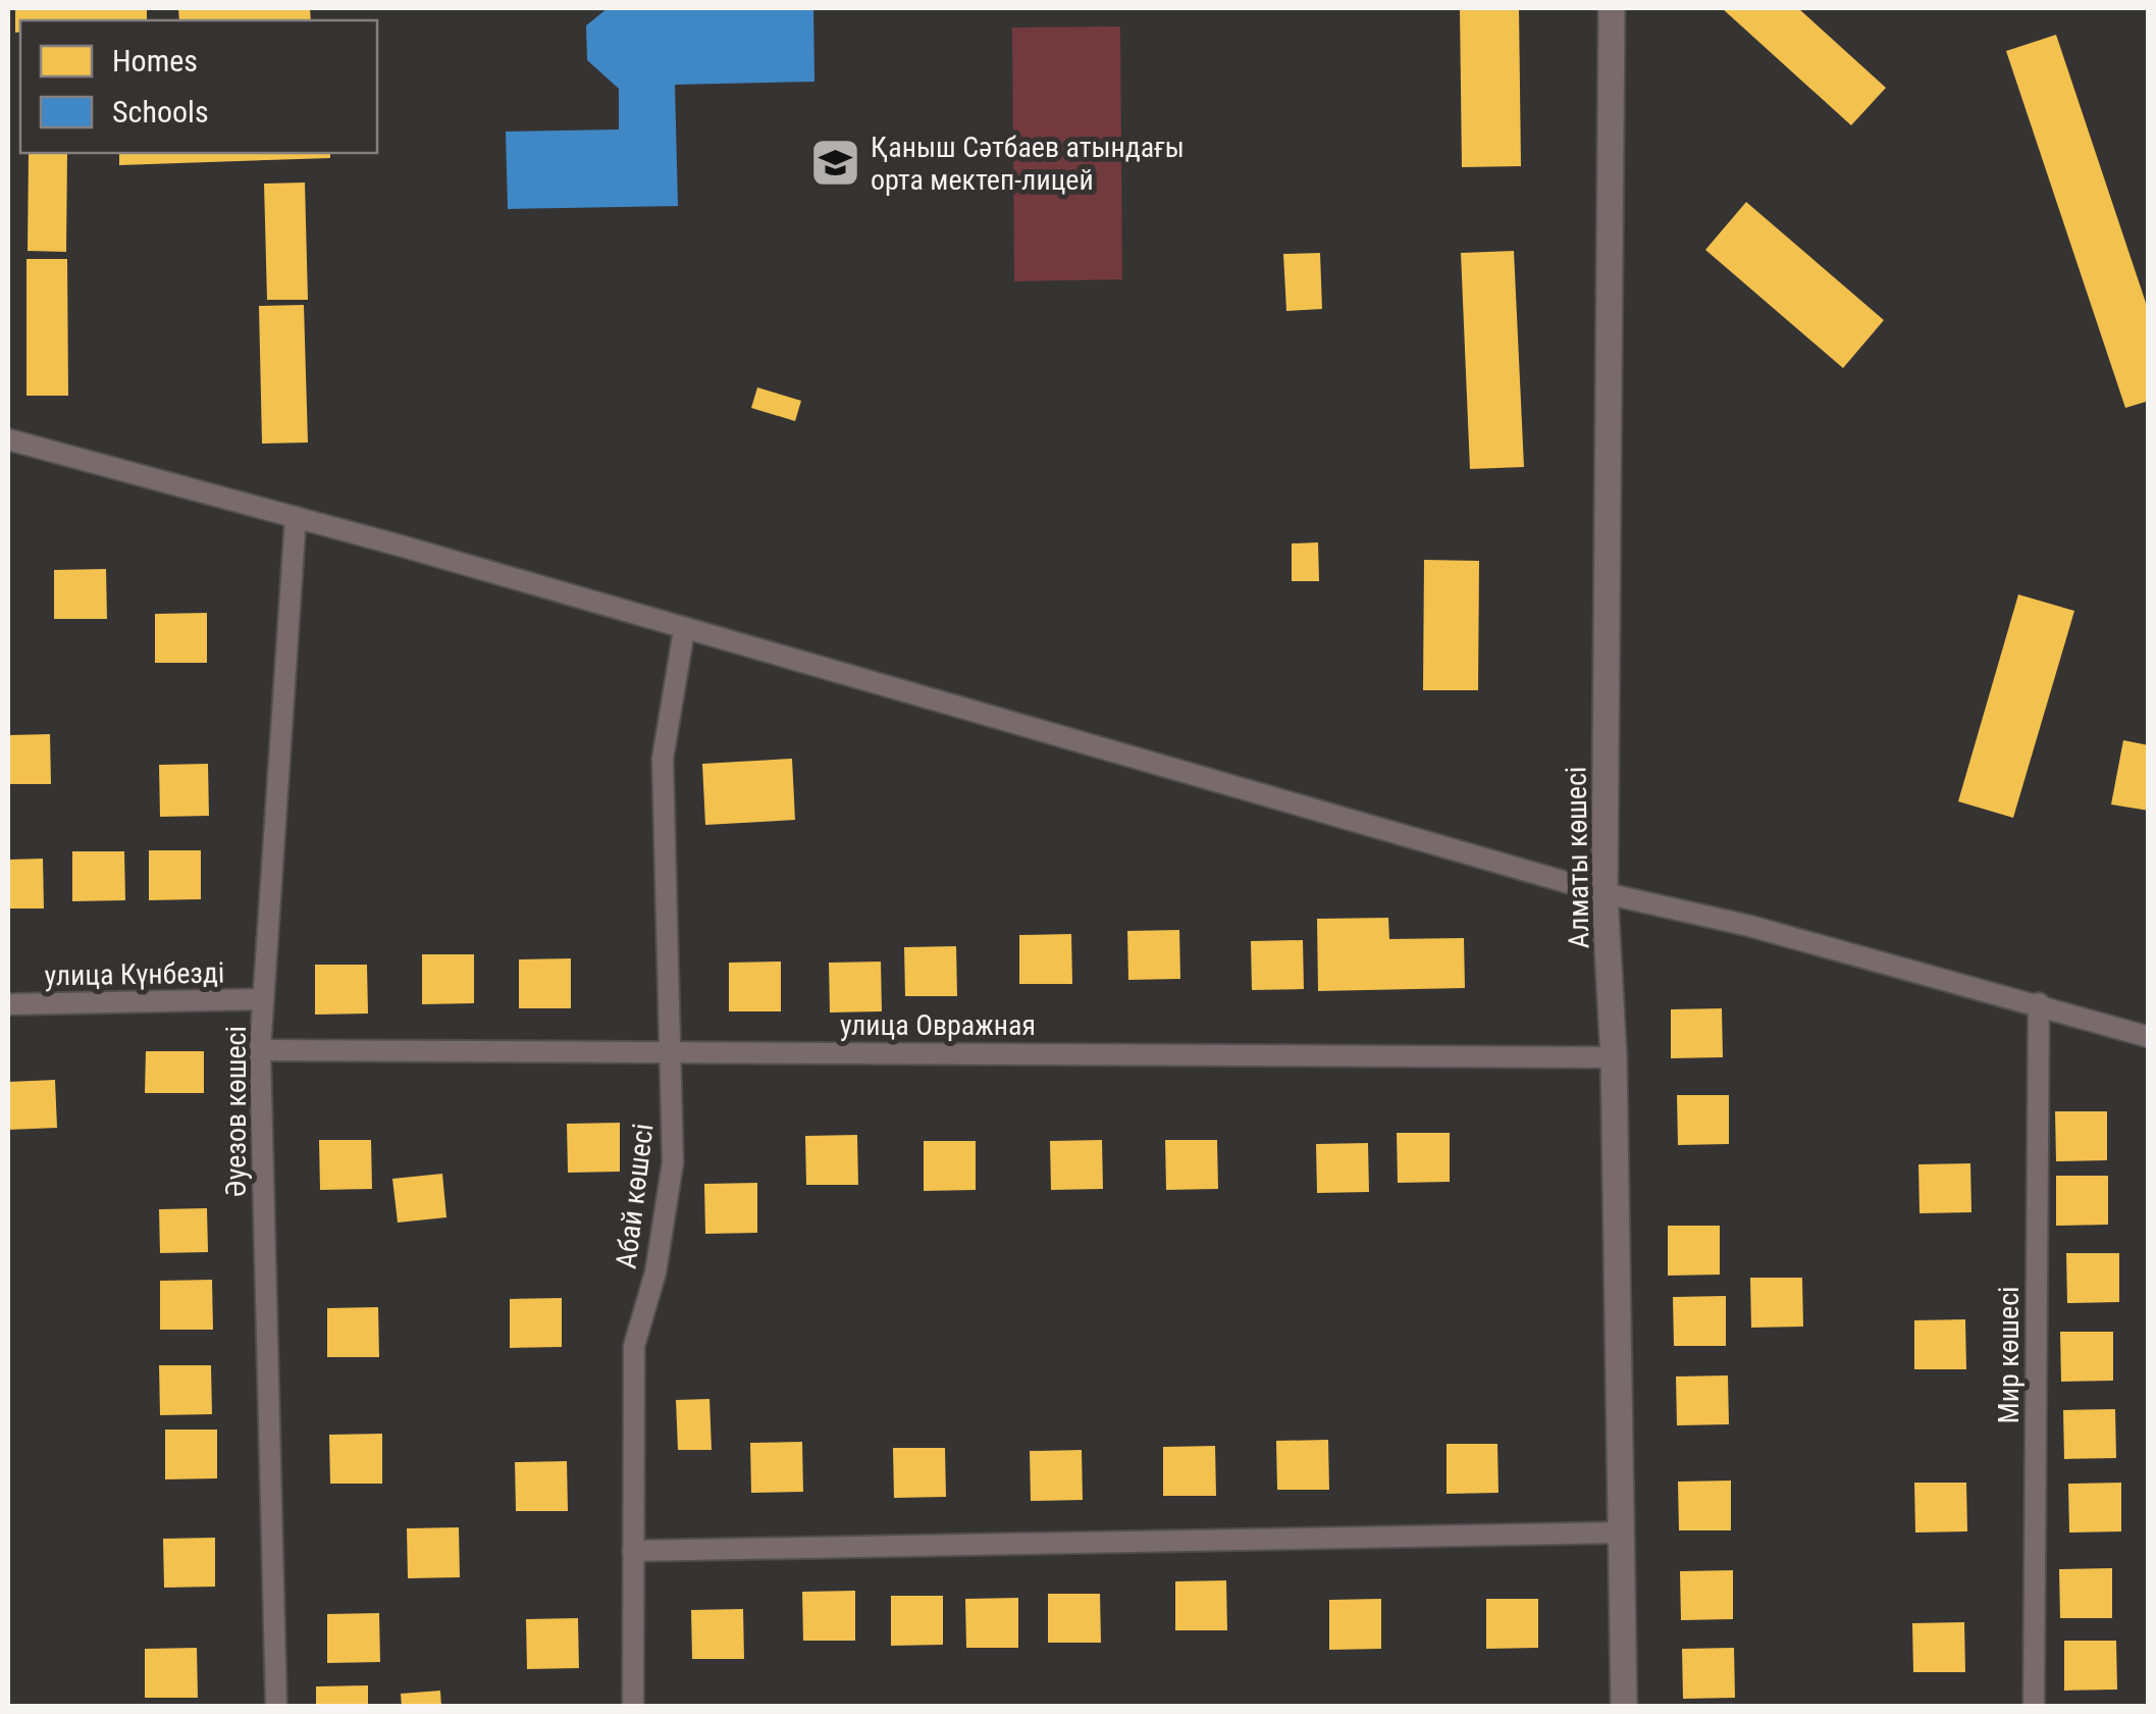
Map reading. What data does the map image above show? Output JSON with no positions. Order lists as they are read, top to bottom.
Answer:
{
  "streets": {
    "street": [
      "Алматы көшесі",
      "улица Күнбезді",
      "улица Овражная",
      "Әуезов көшесі",
      "Абай көшесі",
      "Мир көшесі"
    ]
  },
  "crossings": [
    ["Алматы көшесі", "улица Овражная"],
    ["улица Күнбезді", "Әуезов көшесі"],
    ["улица Овражная", "Әуезов көшесі"],
    ["улица Овражная", "Абай көшесі"]
  ],
  "places": {
    "school or university": ["Қаныш Сәтбаев атындағы орта мектеп-лицей"]
  },
  "legend": ["Homes", "Schools"]
}
